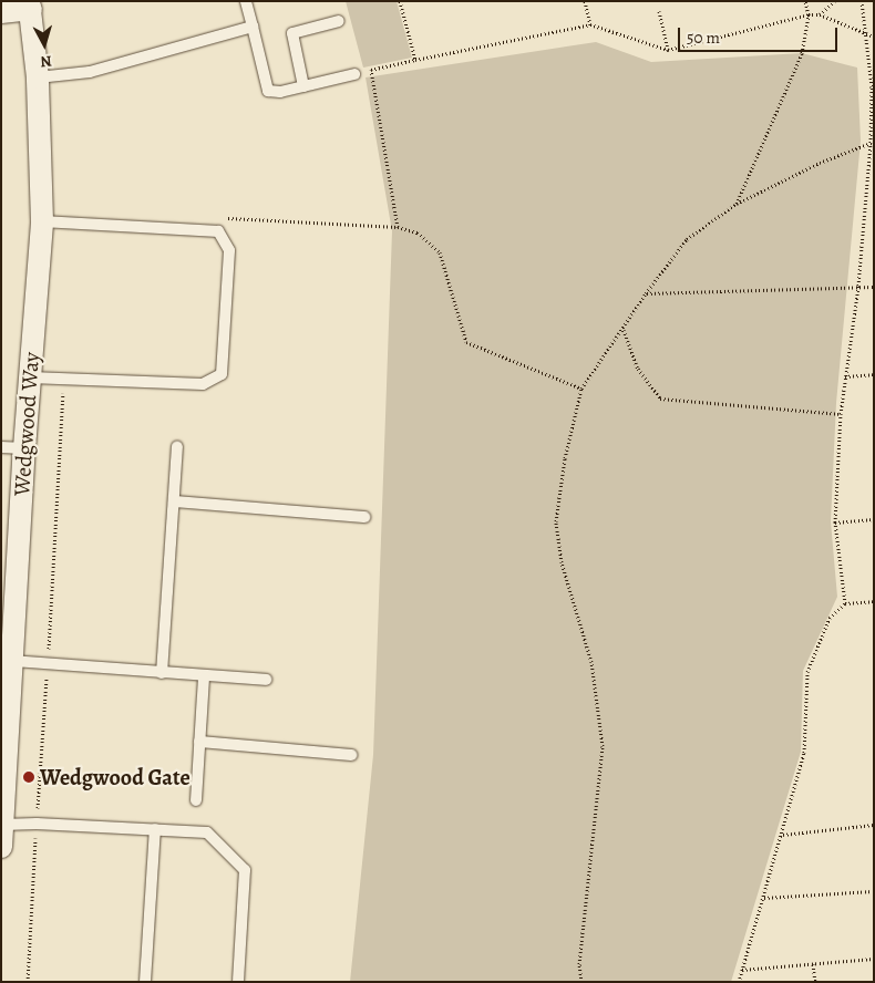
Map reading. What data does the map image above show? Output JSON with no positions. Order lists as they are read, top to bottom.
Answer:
{
  "streets": {
    "street": ["Wedgwood Way"]
  },
  "places": ["Wedgwood Gate"],
  "scale_bar": "50 m",
  "north": "bottom"
}
